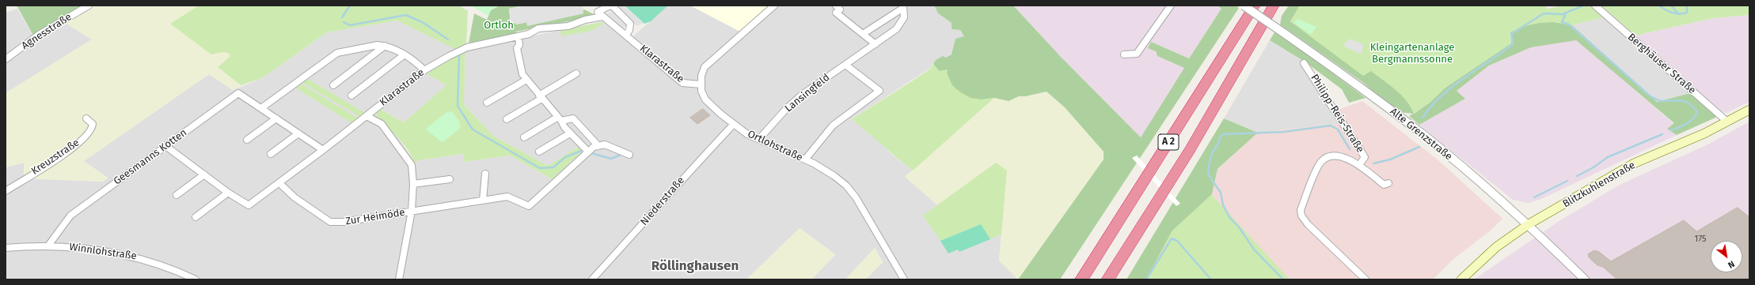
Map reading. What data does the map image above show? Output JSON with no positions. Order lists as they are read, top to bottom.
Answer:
{
  "streets": {
    "highway": ["A 2"],
    "main road": ["Blitzkuhlenstraße"],
    "street": [
      "Agnesstraße",
      "Klarastraße",
      "Berghäuser Straße",
      "Lansingfeld",
      "Philipp-Reis-Straße",
      "Alte Grenzstraße",
      "Ortlohstraße",
      "Kreuzstraße",
      "Geesmanns Kotten",
      "Niederstraße",
      "Zur Heimöde",
      "Winnlohstraße"
    ]
  },
  "crossings": [
    ["Klarastraße", "Ortlohstraße"],
    ["Klarastraße", "Geesmanns Kotten"],
    ["Klarastraße", "Zur Heimöde"],
    ["Berghäuser Straße", "Blitzkuhlenstraße"],
    ["Lansingfeld", "Ortlohstraße"],
    ["Alte Grenzstraße", "Blitzkuhlenstraße"],
    ["Ortlohstraße", "Niederstraße"],
    ["Geesmanns Kotten", "Winnlohstraße"]
  ],
  "districts": ["Röllinghausen"],
  "parks": ["Ortloh", "Kleingartenanlage Bergmannssonne"],
  "house_numbers": ["175"],
  "north": "bottom right"
}
